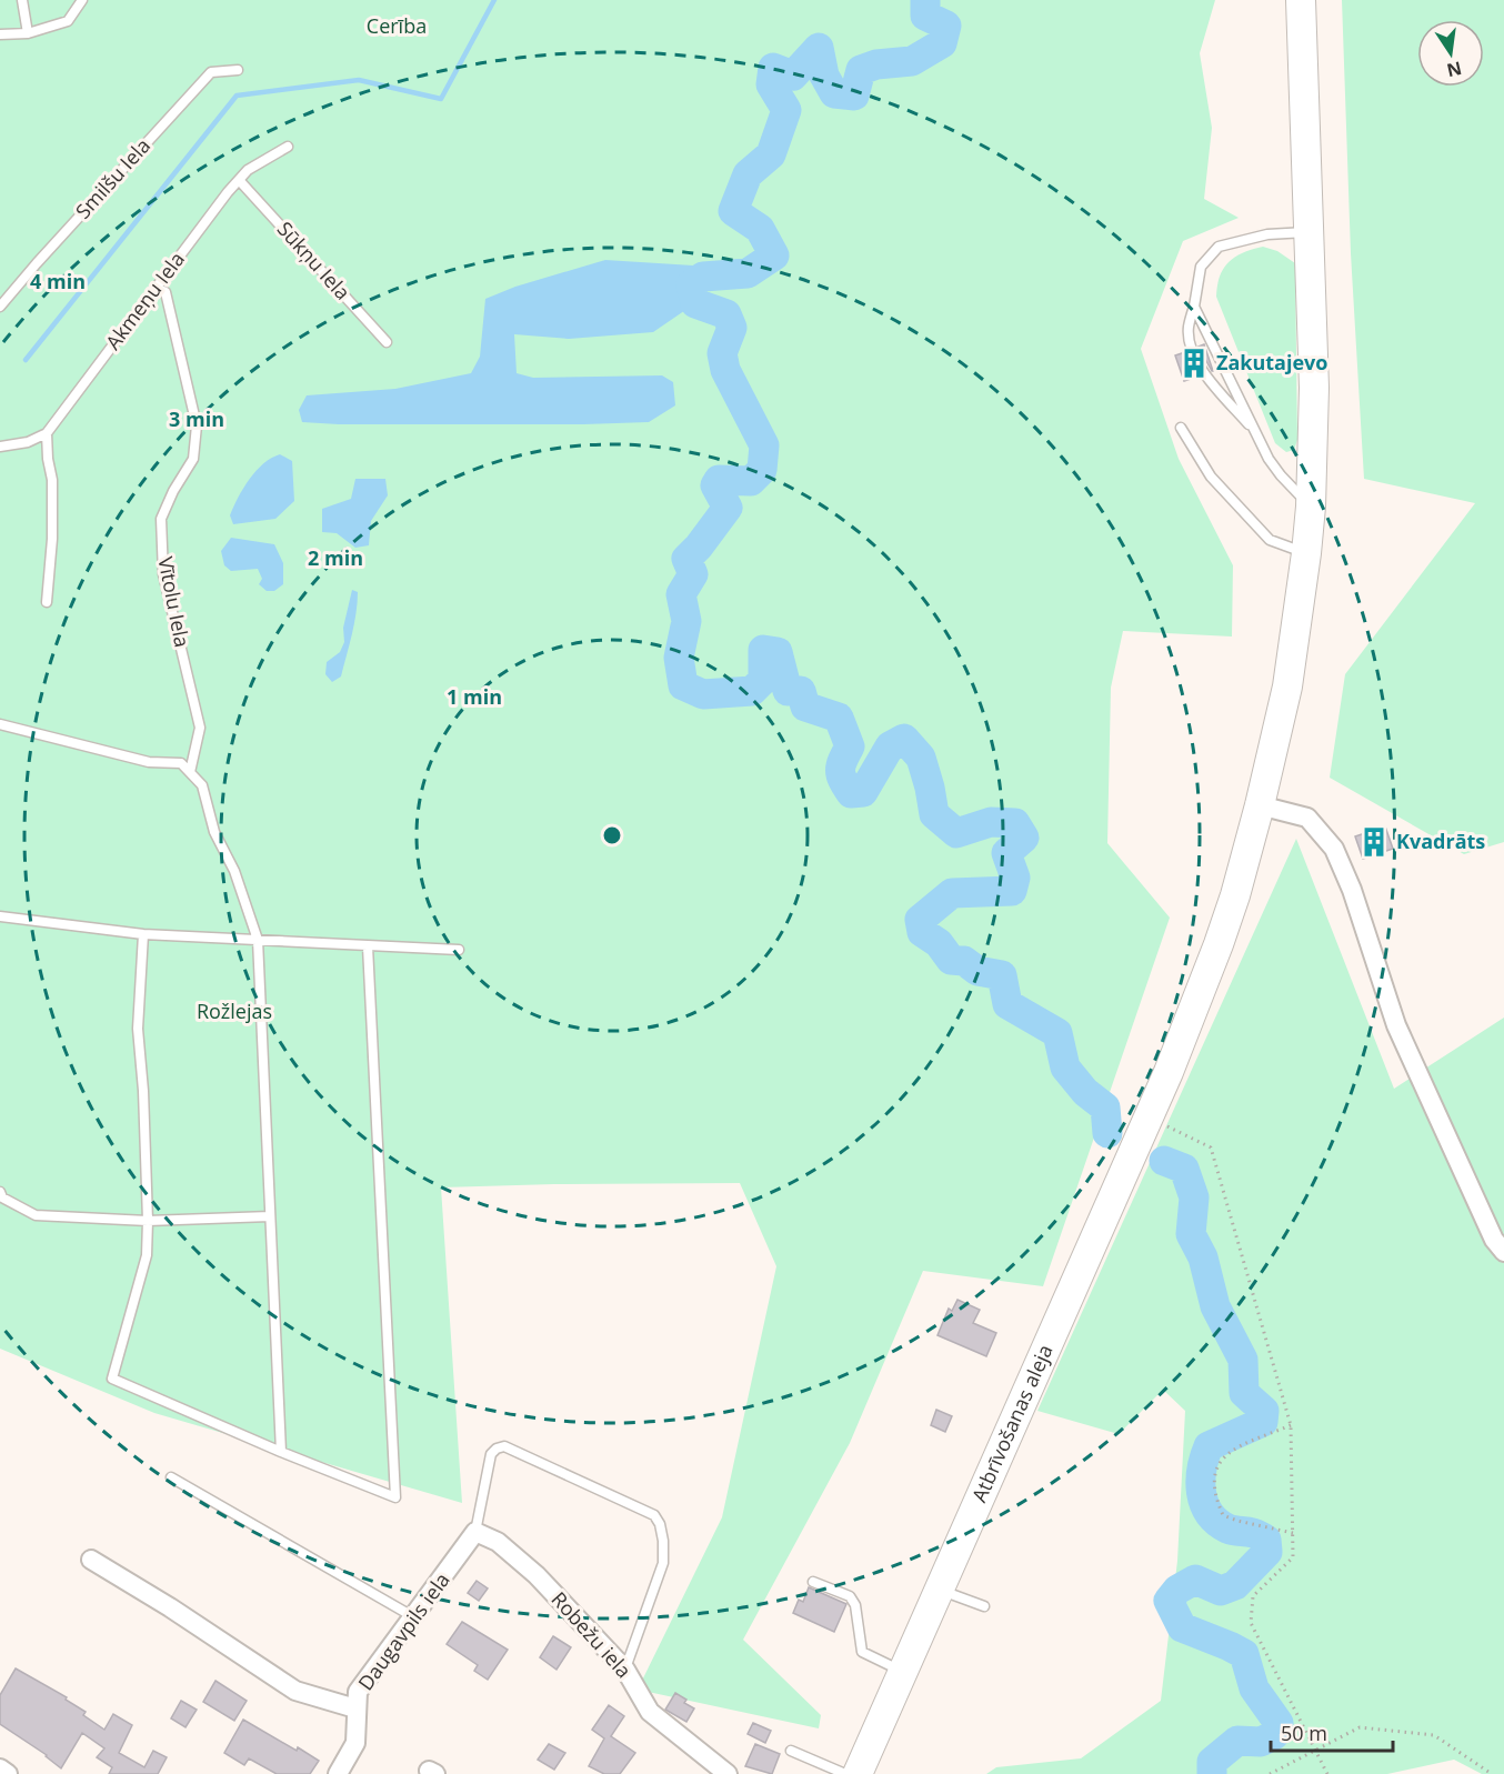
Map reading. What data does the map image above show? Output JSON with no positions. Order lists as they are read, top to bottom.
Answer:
{
  "streets": {
    "main road": ["Atbrīvošanas aleja"],
    "street": ["Daugavpils iela", "Robežu iela"],
    "lane": [
      "Smilšu Iela",
      "Sūkņu Iela",
      "Akmeņu Iela",
      "Vītolu Iela"
    ]
  },
  "crossings": [
    ["Sūkņu Iela", "Akmeņu Iela"],
    ["Akmeņu Iela", "Vītolu Iela"],
    ["Daugavpils iela", "Robežu iela"]
  ],
  "parks": ["Cerība", "Rožlejas"],
  "places": {
    "building": ["Zakutajevo", "Kvadrāts"]
  },
  "scale_bar": "50 m",
  "north": "bottom",
  "rings": [
    "4 min",
    "3 min",
    "2 min",
    "1 min"
  ]
}
